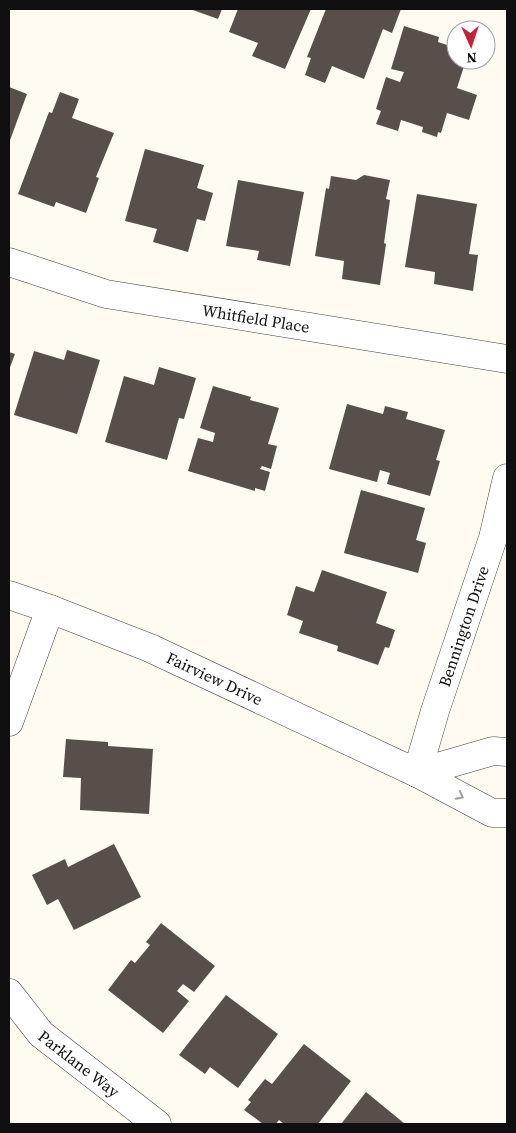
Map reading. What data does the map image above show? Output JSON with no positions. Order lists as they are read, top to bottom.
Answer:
{
  "streets": {
    "street": [
      "Whitfield Place",
      "Bennington Drive",
      "Fairview Drive",
      "Parklane Way"
    ]
  },
  "crossings": [
    ["Bennington Drive", "Fairview Drive"]
  ],
  "north": "bottom"
}
